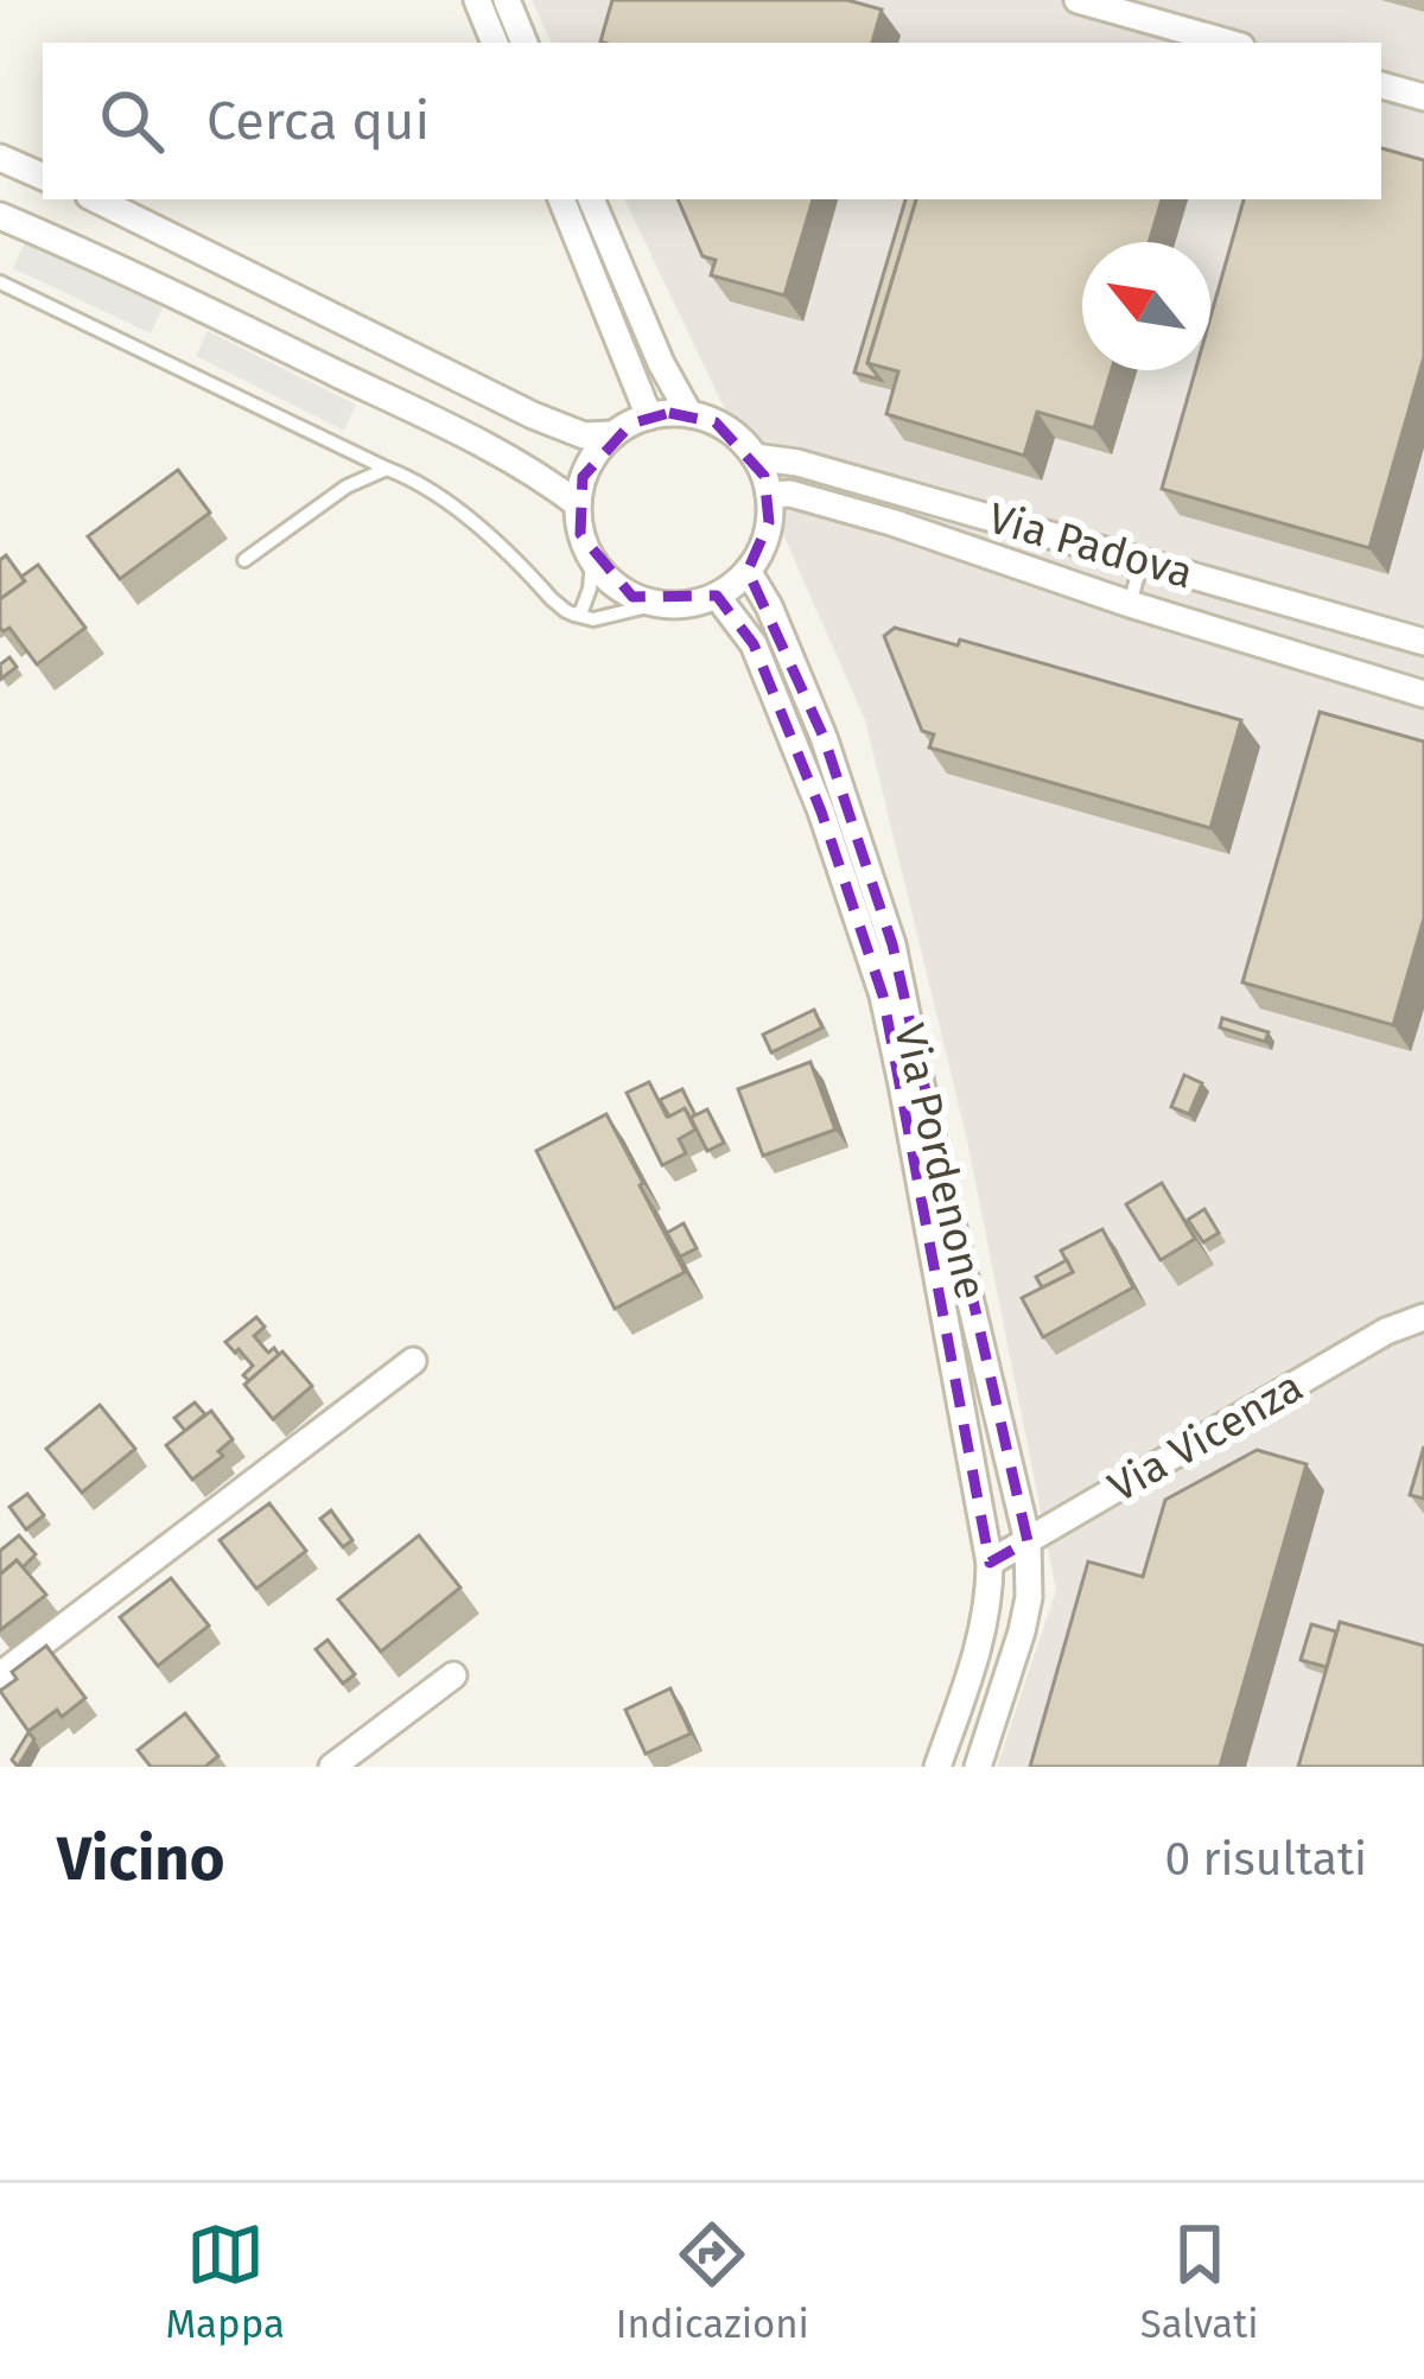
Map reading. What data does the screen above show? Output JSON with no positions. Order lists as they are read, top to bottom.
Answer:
{
  "streets": {
    "street": ["Via Padova", "Via Pordenone", "Via Vicenza"]
  },
  "crossings": [
    ["Via Padova", "Via Pordenone"],
    ["Via Pordenone", "Via Vicenza"]
  ],
  "north": "top left",
  "page": {
    "search": "Cerca qui",
    "heading": ["Vicino", "0 risultati"],
    "nav": ["Mappa", "Indicazioni", "Salvati"]
  }
}
